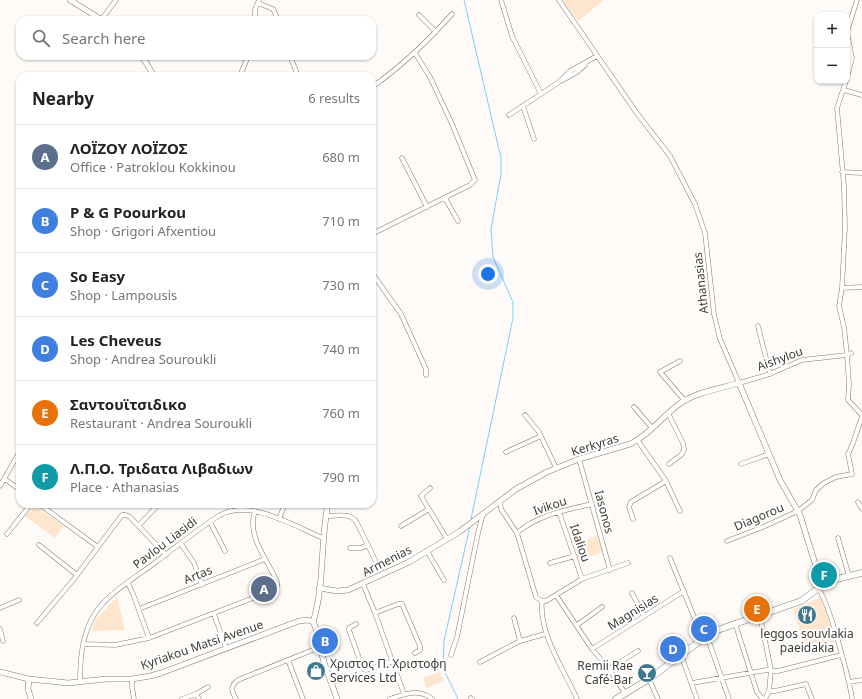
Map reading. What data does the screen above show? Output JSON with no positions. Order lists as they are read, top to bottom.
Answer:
{
  "streets": {
    "street": [
      "Athanasias",
      "Aishylou",
      "Kerkyras",
      "Ivikou",
      "Iasonos",
      "Diagorou",
      "Pavlou Liasidi",
      "Idaliou",
      "Armenias",
      "Artas",
      "Magnisias",
      "Kyriakou Matsi Avenue"
    ]
  },
  "crossings": [
    ["Athanasias", "Aishylou"],
    ["Athanasias", "Kerkyras"],
    ["Athanasias", "Diagorou"],
    ["Aishylou", "Kerkyras"],
    ["Kerkyras", "Iasonos"],
    ["Kerkyras", "Armenias"],
    ["Ivikou", "Iasonos"],
    ["Ivikou", "Idaliou"],
    ["Pavlou Liasidi", "Kyriakou Matsi Avenue"]
  ],
  "places": {
    "restaurant": ["leggos souvlakia paeidakia"],
    "shop": ["Χριστος Π. Χριστοφη Services Ltd"],
    "bar": ["Remii Rae Café-Bar"]
  },
  "page": {
    "map_buttons": ["+", "−"],
    "search": "Search here",
    "heading": ["Nearby", "6 results"],
    "list": [
      {
        "mark": "A",
        "name": "ΛΟΪΖΟΥ ΛΟΪΖΟΣ",
        "note": "Office · Patroklou Kokkinou",
        "value": "680 m"
      },
      {
        "mark": "B",
        "name": "P & G Poourkou",
        "note": "Shop · Grigori Afxentiou",
        "value": "710 m"
      },
      {
        "mark": "C",
        "name": "So Easy",
        "note": "Shop · Lampousis",
        "value": "730 m"
      },
      {
        "mark": "D",
        "name": "Les Cheveus",
        "note": "Shop · Andrea Souroukli",
        "value": "740 m"
      },
      {
        "mark": "E",
        "name": "Σαντουϊτσιδικο",
        "note": "Restaurant · Andrea Souroukli",
        "value": "760 m"
      },
      {
        "mark": "F",
        "name": "Λ.Π.Ο. Τριδατα Λιβαδιων",
        "note": "Place · Athanasias",
        "value": "790 m"
      }
    ],
    "pins": [
      "F",
      "A",
      "E",
      "C",
      "B",
      "D"
    ]
  }
}
